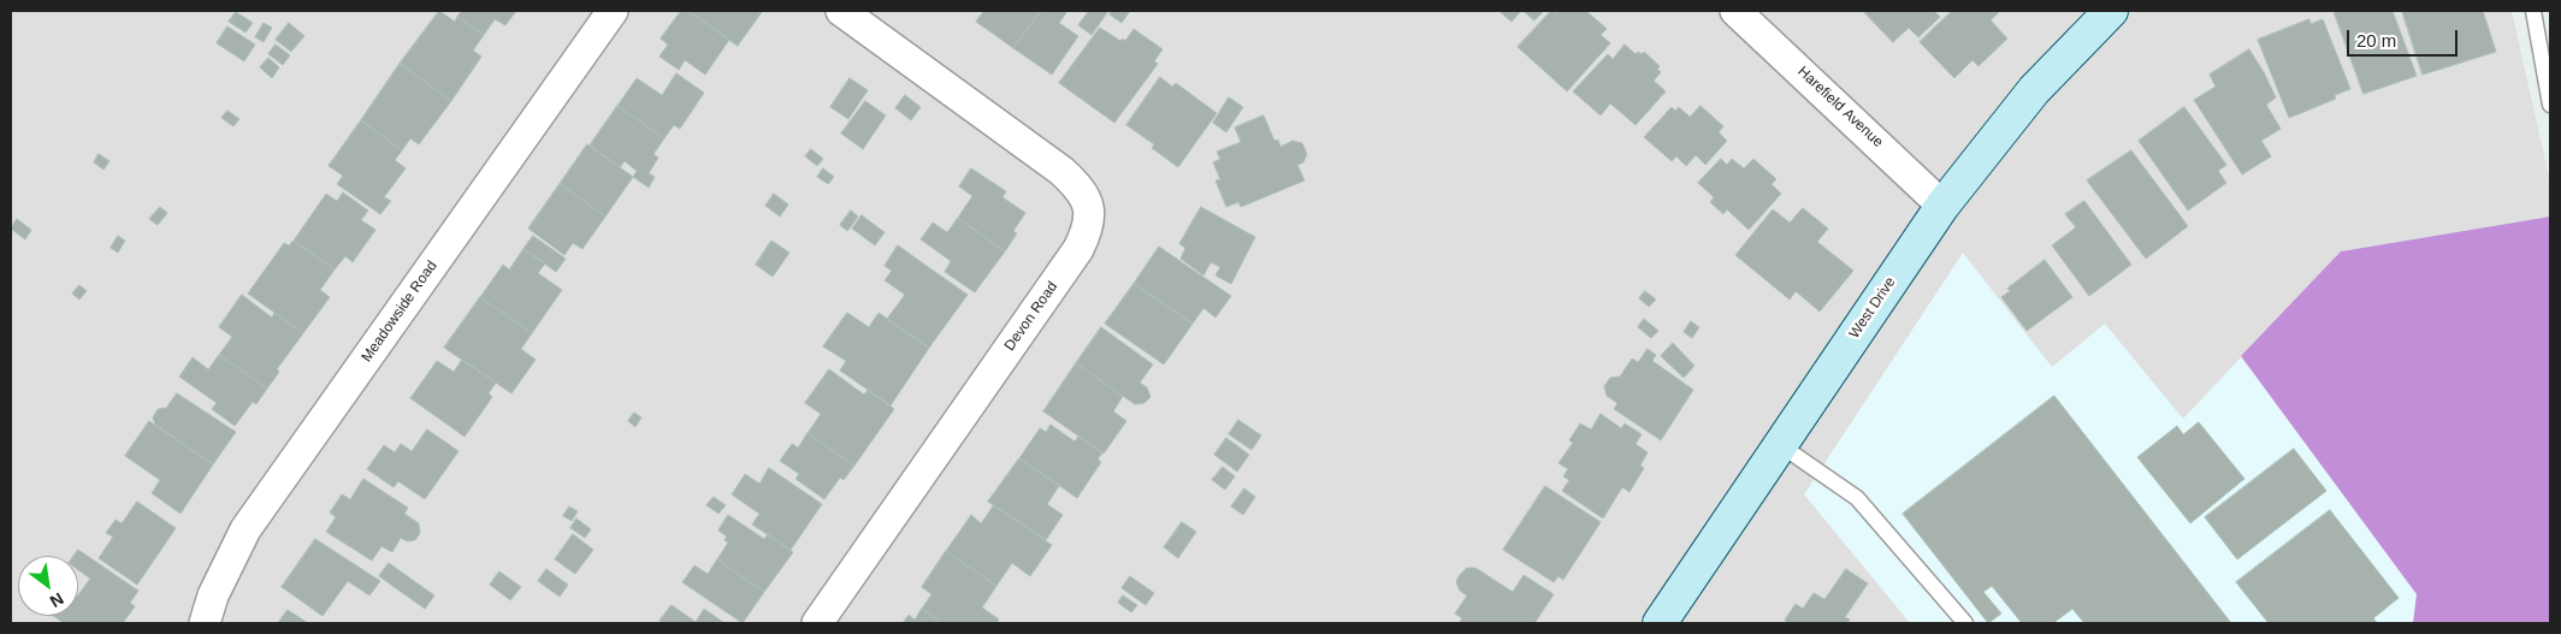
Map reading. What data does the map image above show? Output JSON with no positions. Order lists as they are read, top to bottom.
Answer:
{
  "streets": {
    "street": [
      "Harefield Avenue",
      "West Drive",
      "Meadowside Road",
      "Devon Road"
    ]
  },
  "crossings": [
    ["Harefield Avenue", "West Drive"]
  ],
  "scale_bar": "20 m",
  "north": "bottom right"
}
